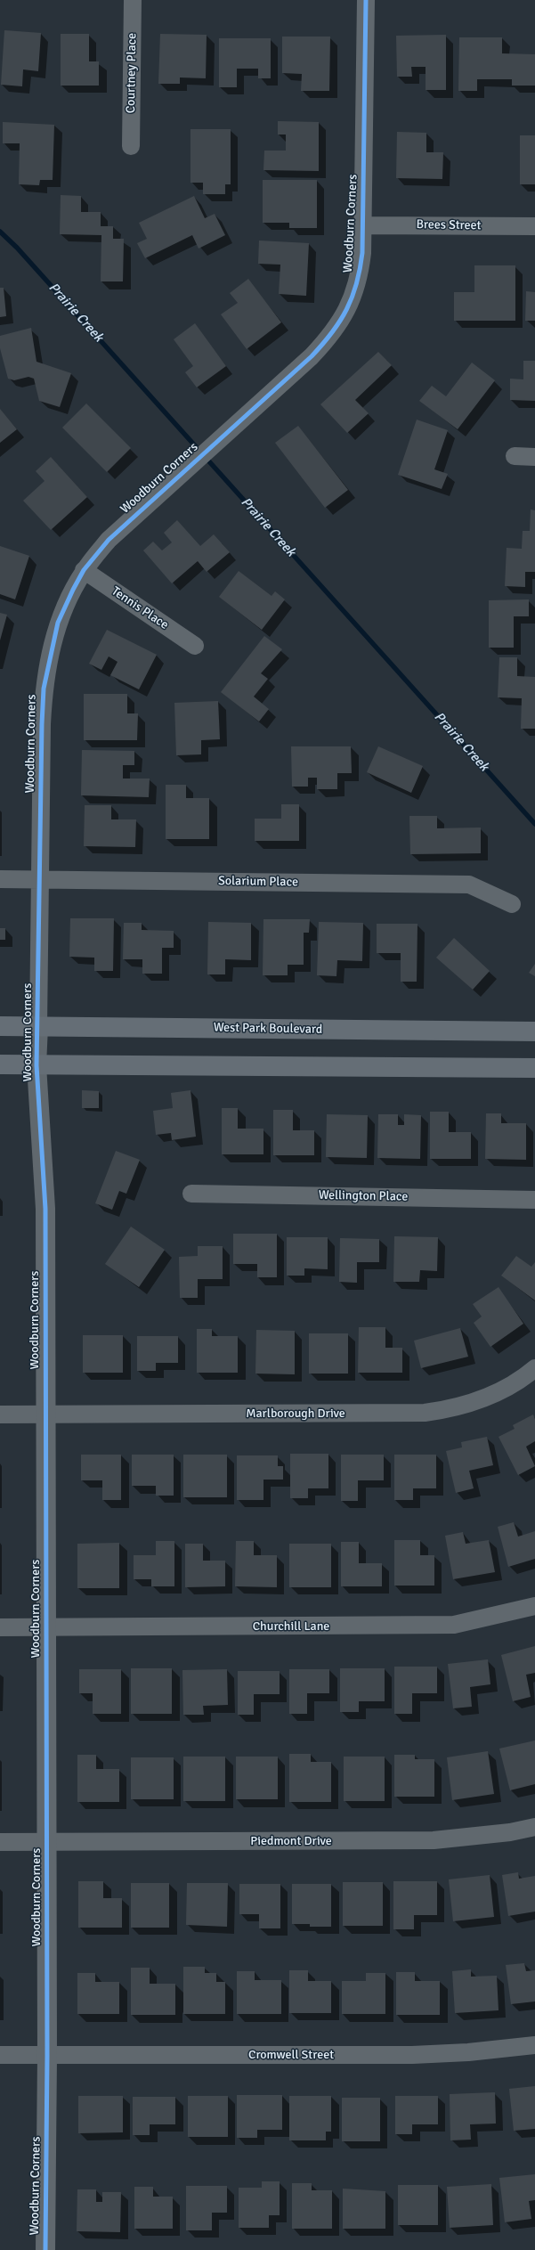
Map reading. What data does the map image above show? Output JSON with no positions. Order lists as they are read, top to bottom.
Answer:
{
  "streets": {
    "main road": ["West Park Boulevard"],
    "street": [
      "Courtney Place",
      "Woodburn Corners",
      "Brees Street",
      "Tennis Place",
      "Solarium Place",
      "Wellington Place",
      "Marlborough Drive",
      "Churchill Lane",
      "Piedmont Drive",
      "Cromwell Street"
    ]
  },
  "crossings": [
    ["Woodburn Corners", "Brees Street"],
    ["Woodburn Corners", "Tennis Place"],
    ["Woodburn Corners", "Solarium Place"],
    ["Woodburn Corners", "West Park Boulevard"],
    ["Woodburn Corners", "Marlborough Drive"],
    ["Woodburn Corners", "Churchill Lane"],
    ["Woodburn Corners", "Piedmont Drive"],
    ["Woodburn Corners", "Cromwell Street"]
  ],
  "water": ["Prairie Creek"]
}
